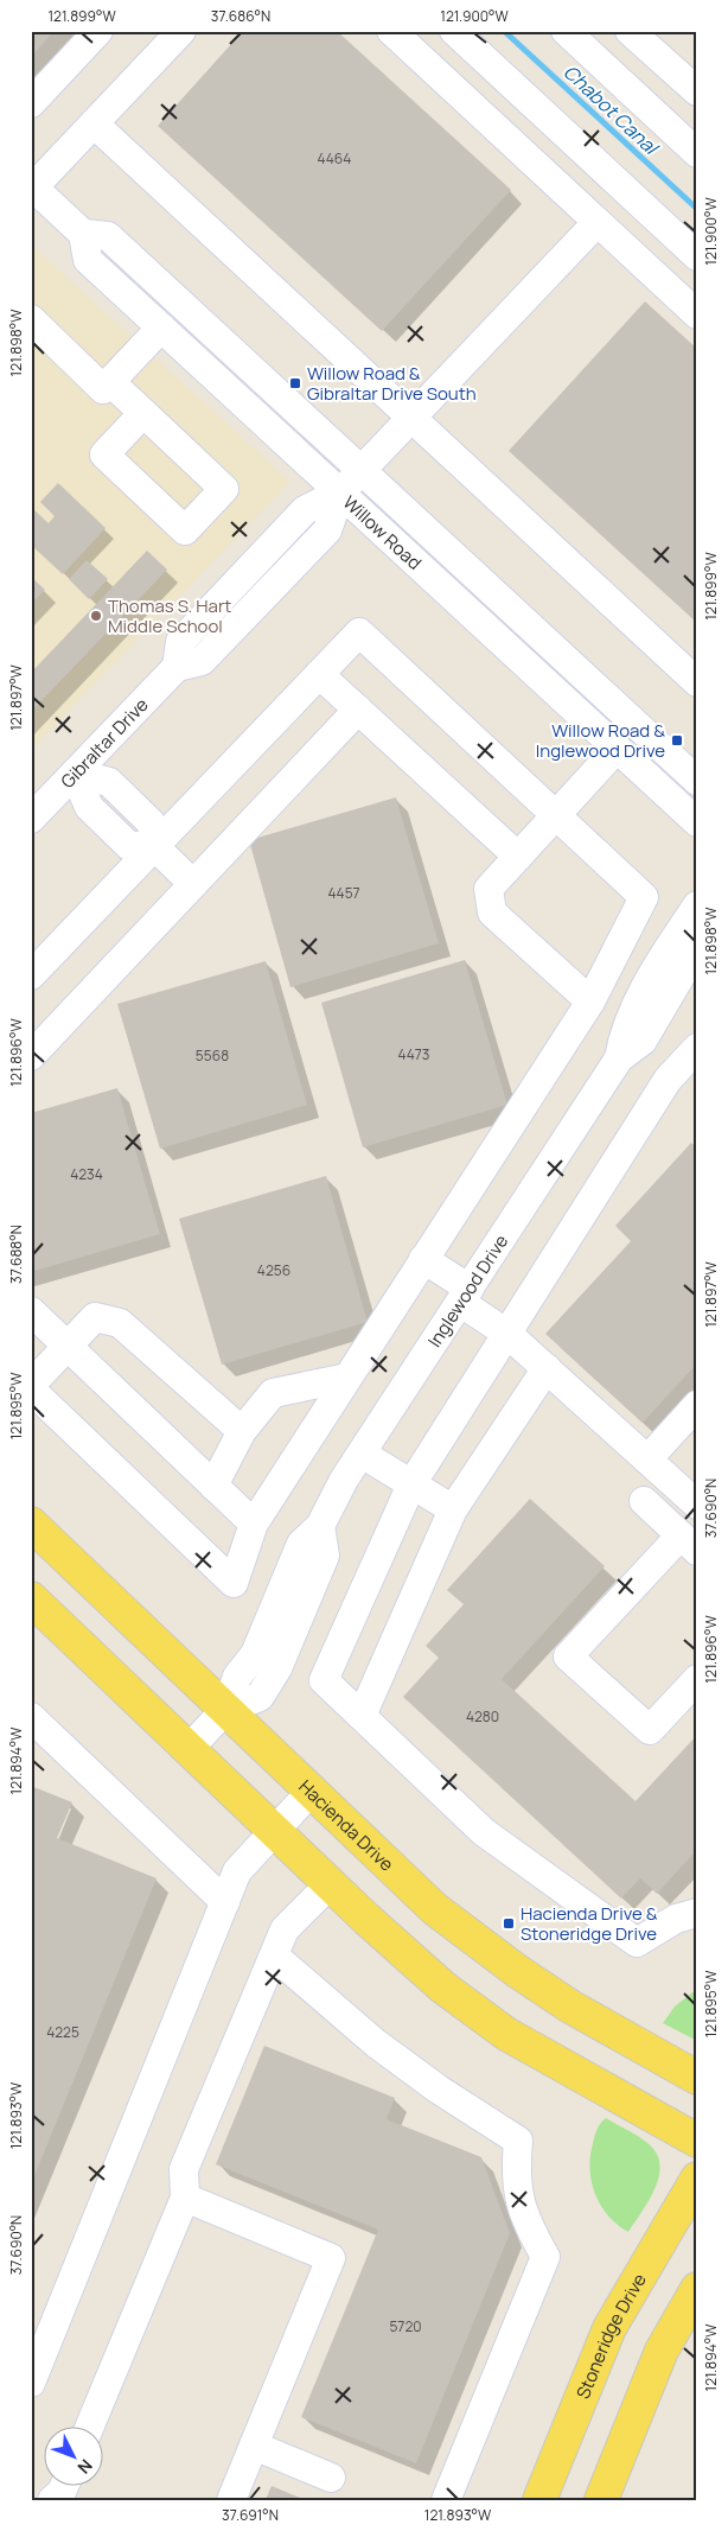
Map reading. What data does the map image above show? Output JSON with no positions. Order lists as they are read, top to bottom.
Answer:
{
  "streets": {
    "main road": ["Hacienda Drive", "Stoneridge Drive"],
    "street": ["Willow Road", "Gibraltar Drive", "Inglewood Drive"]
  },
  "crossings": [
    ["Willow Road", "Gibraltar Drive"],
    ["Inglewood Drive", "Hacienda Drive"]
  ],
  "water": ["Chabot Canal"],
  "places": {
    "transit": ["Willow Road & Gibraltar Drive South", "Willow Road & Inglewood Drive", "Hacienda Drive & Stoneridge Drive"],
    "other": ["Thomas S. Hart Middle School"]
  },
  "house_numbers": [
    "4464",
    "4457",
    "4473",
    "5568",
    "4234",
    "4256",
    "4280",
    "4225",
    "5720"
  ],
  "north": "bottom right",
  "coordinates": [
    "121.899°W",
    "37.686°N",
    "121.900°W",
    "121.898°W",
    "121.897°W",
    "121.896°W",
    "37.688°N",
    "121.895°W",
    "37.690°N",
    "121.894°W",
    "121.893°W",
    "37.691°N"
  ]
}
